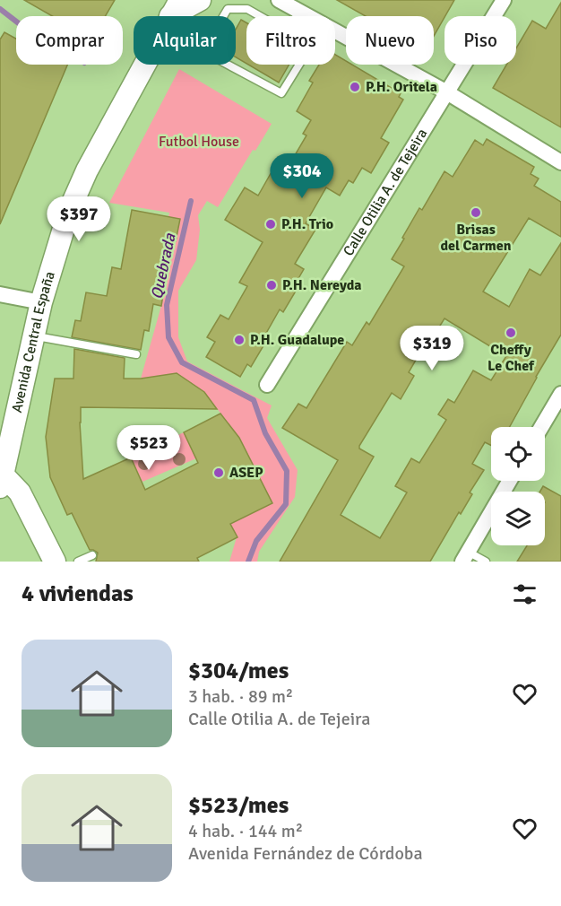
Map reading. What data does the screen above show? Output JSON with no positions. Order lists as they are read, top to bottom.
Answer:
{
  "streets": {
    "main road": ["Avenida Central España"],
    "street": ["Calle Otilia A. de Tejeira"]
  },
  "water": ["Quebrada"],
  "parks": ["Futbol House"],
  "places": [
    "P.H. Oritela",
    "Brisas del Carmen",
    "P.H. Trio",
    "P.H. Nereyda",
    "Cheffy Le Chef",
    "P.H. Guadalupe",
    "ASEP"
  ],
  "page": {
    "chip": [
      "Comprar",
      "Alquilar",
      "Filtros",
      "Nuevo",
      "Piso"
    ],
    "price": [
      "$304",
      "$397",
      "$319",
      "$523"
    ],
    "heading": "4 viviendas",
    "list": [
      {
        "name": "$304/mes",
        "note": "3 hab. · 89 m² · Calle Otilia A. de Tejeira"
      },
      {
        "name": "$523/mes",
        "note": "4 hab. · 144 m² · Avenida Fernández de Córdoba"
      }
    ]
  }
}
